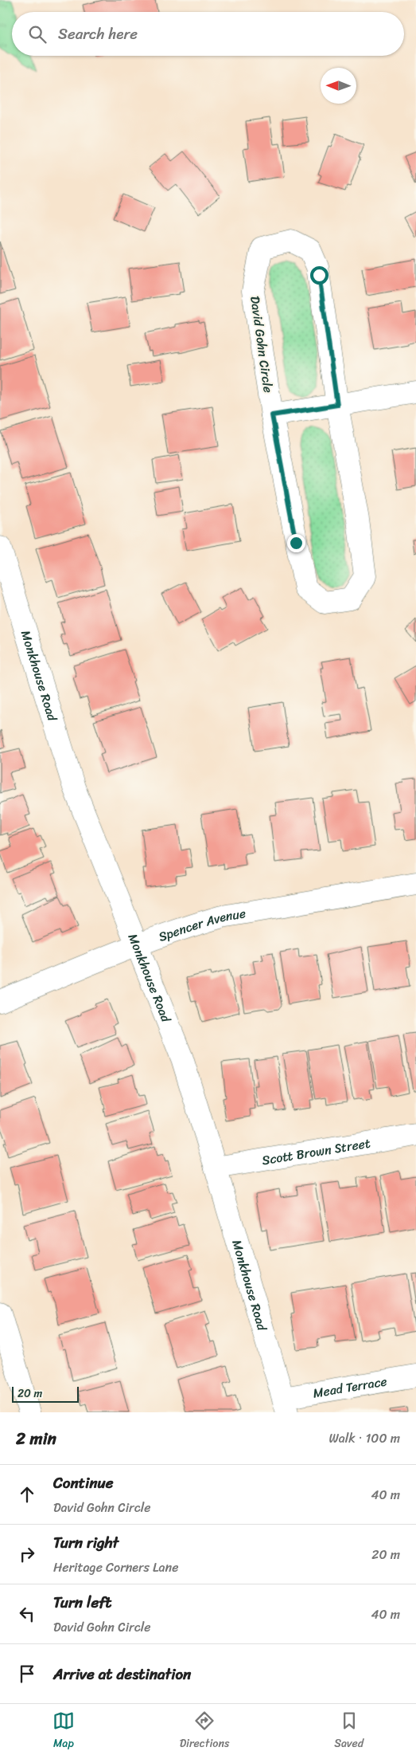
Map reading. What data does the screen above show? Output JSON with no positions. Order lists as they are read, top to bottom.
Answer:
{
  "streets": {
    "street": [
      "David Gohn Circle",
      "Monkhouse Road",
      "Spencer Avenue",
      "Scott Brown Street",
      "Mead Terrace"
    ]
  },
  "crossings": [
    ["Monkhouse Road", "Spencer Avenue"],
    ["Monkhouse Road", "Scott Brown Street"],
    ["Monkhouse Road", "Mead Terrace"]
  ],
  "scale_bar": "20 m",
  "north": "left",
  "page": {
    "search": "Search here",
    "scale": "20 m",
    "heading": ["2 min", "Walk · 100 m"],
    "list": [
      ["Continue", "David Gohn Circle", "40 m"],
      ["Turn right", "Heritage Corners Lane", "20 m"],
      ["Turn left", "David Gohn Circle", "40 m"],
      "Arrive at destination"
    ],
    "nav": ["Map", "Directions", "Saved"]
  }
}
